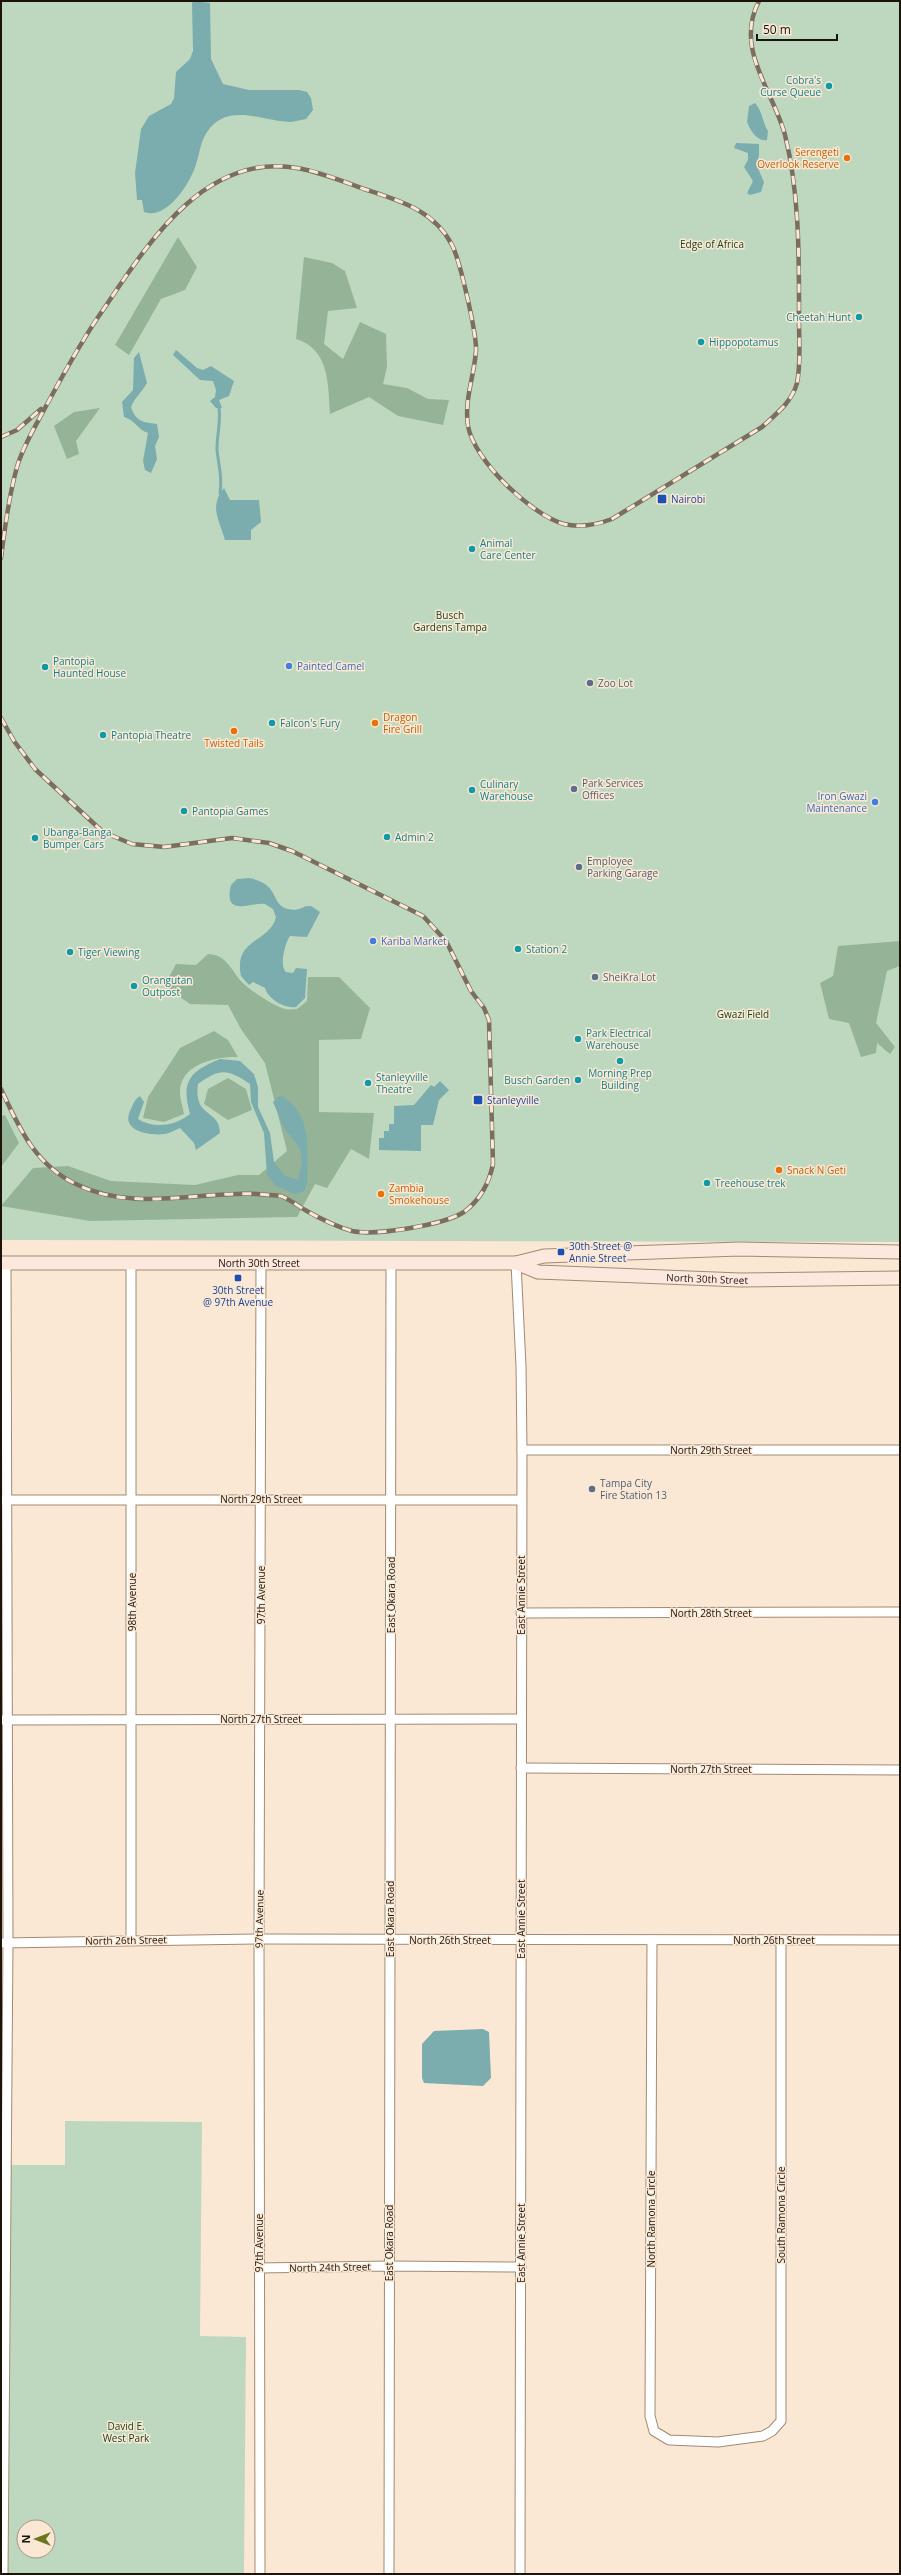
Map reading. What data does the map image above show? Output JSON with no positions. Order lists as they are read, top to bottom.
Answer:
{
  "streets": {
    "main road": ["North 30th Street"],
    "street": [
      "North 29th Street",
      "97th Avenue",
      "East Okara Road",
      "East Annie Street",
      "98th Avenue",
      "North 28th Street",
      "North 27th Street",
      "North 26th Street",
      "South Ramona Circle",
      "North Ramona Circle",
      "North 24th Street"
    ]
  },
  "crossings": [
    ["North 30th Street", "97th Avenue"],
    ["North 30th Street", "East Okara Road"],
    ["North 30th Street", "East Annie Street"],
    ["North 30th Street", "98th Avenue"],
    ["North 29th Street", "97th Avenue"],
    ["North 29th Street", "East Okara Road"],
    ["North 29th Street", "East Annie Street"],
    ["North 29th Street", "98th Avenue"],
    ["97th Avenue", "North 27th Street"],
    ["97th Avenue", "North 26th Street"],
    ["97th Avenue", "North 24th Street"],
    ["East Okara Road", "North 27th Street"],
    ["East Okara Road", "North 26th Street"],
    ["East Okara Road", "North 24th Street"],
    ["East Annie Street", "North 28th Street"],
    ["East Annie Street", "North 27th Street"],
    ["East Annie Street", "North 26th Street"],
    ["East Annie Street", "North 24th Street"],
    ["98th Avenue", "North 27th Street"],
    ["98th Avenue", "North 26th Street"],
    ["North 26th Street", "South Ramona Circle"],
    ["North 26th Street", "North Ramona Circle"],
    ["South Ramona Circle", "North Ramona Circle"]
  ],
  "parks": [
    "Edge of Africa",
    "Busch Gardens Tampa",
    "Gwazi Field",
    "David E. West Park"
  ],
  "places": {
    "other": [
      "Cobra's Curse Queue",
      "Serengeti Overlook Reserve",
      "Cheetah Hunt",
      "Hippopotamus",
      "Animal Care Center",
      "Painted Camel",
      "Pantopia Haunted House",
      "Zoo Lot",
      "Falcon's Fury",
      "Dragon Fire Grill",
      "Twisted Tails",
      "Pantopia Theatre",
      "Park Services Offices",
      "Culinary Warehouse",
      "Iron Gwazi Maintenance",
      "Pantopia Games",
      "Admin 2",
      "Ubanga-Banga Bumper Cars",
      "Employee Parking Garage",
      "Kariba Market",
      "Station 2",
      "Tiger Viewing",
      "SheiKra Lot",
      "Orangutan Outpost",
      "Park Electrical Warehouse",
      "Morning Prep Building",
      "Busch Garden",
      "Stanleyville Theatre",
      "Snack N Geti",
      "Treehouse trek",
      "Zambia Smokehouse",
      "Tampa City Fire Station 13"
    ],
    "transit": [
      "Nairobi",
      "Stanleyville",
      "30th Street @ Annie Street",
      "30th Street @ 97th Avenue"
    ]
  },
  "scale_bar": "50 m",
  "north": "left"
}
